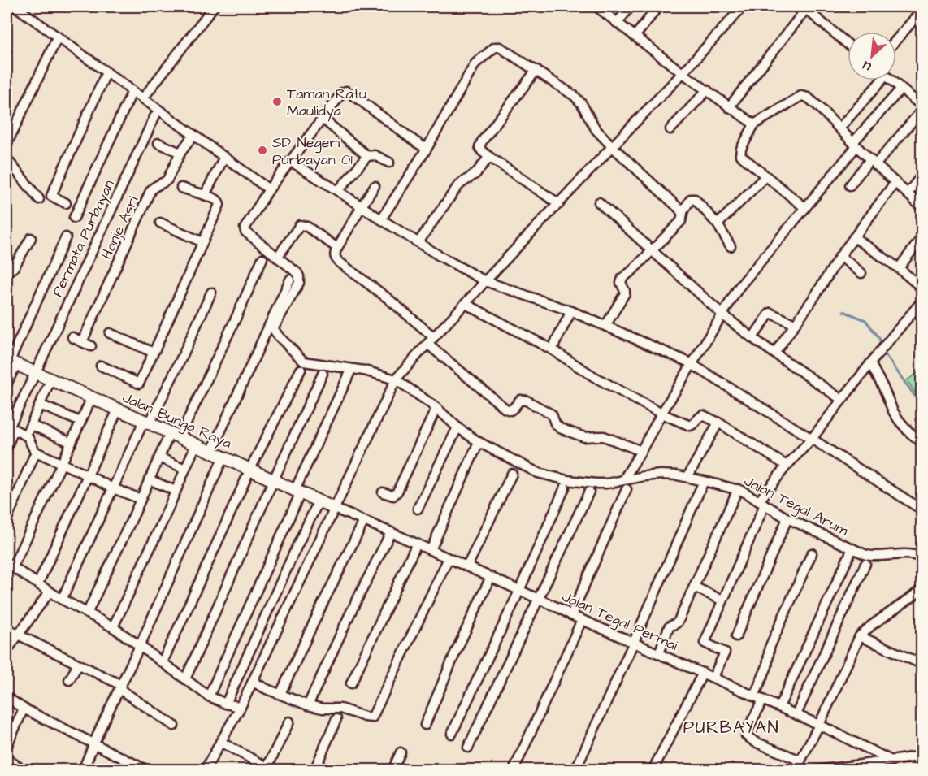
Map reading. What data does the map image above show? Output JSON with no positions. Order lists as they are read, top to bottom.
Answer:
{
  "streets": {
    "main road": ["Jalan Bunga Raya"],
    "street": [
      "Honje Asri",
      "Permata Purbayan",
      "Jalan Tegal Arum",
      "Jalan Tegal Permai"
    ]
  },
  "crossings": [
    ["Permata Purbayan", "Jalan Bunga Raya"],
    ["Jalan Bunga Raya", "Jalan Tegal Permai"]
  ],
  "districts": ["PURBAYAN"],
  "places": ["Taman Ratu Maulidya", "SD Negeri Purbayan 01"],
  "north": "bottom left"
}
